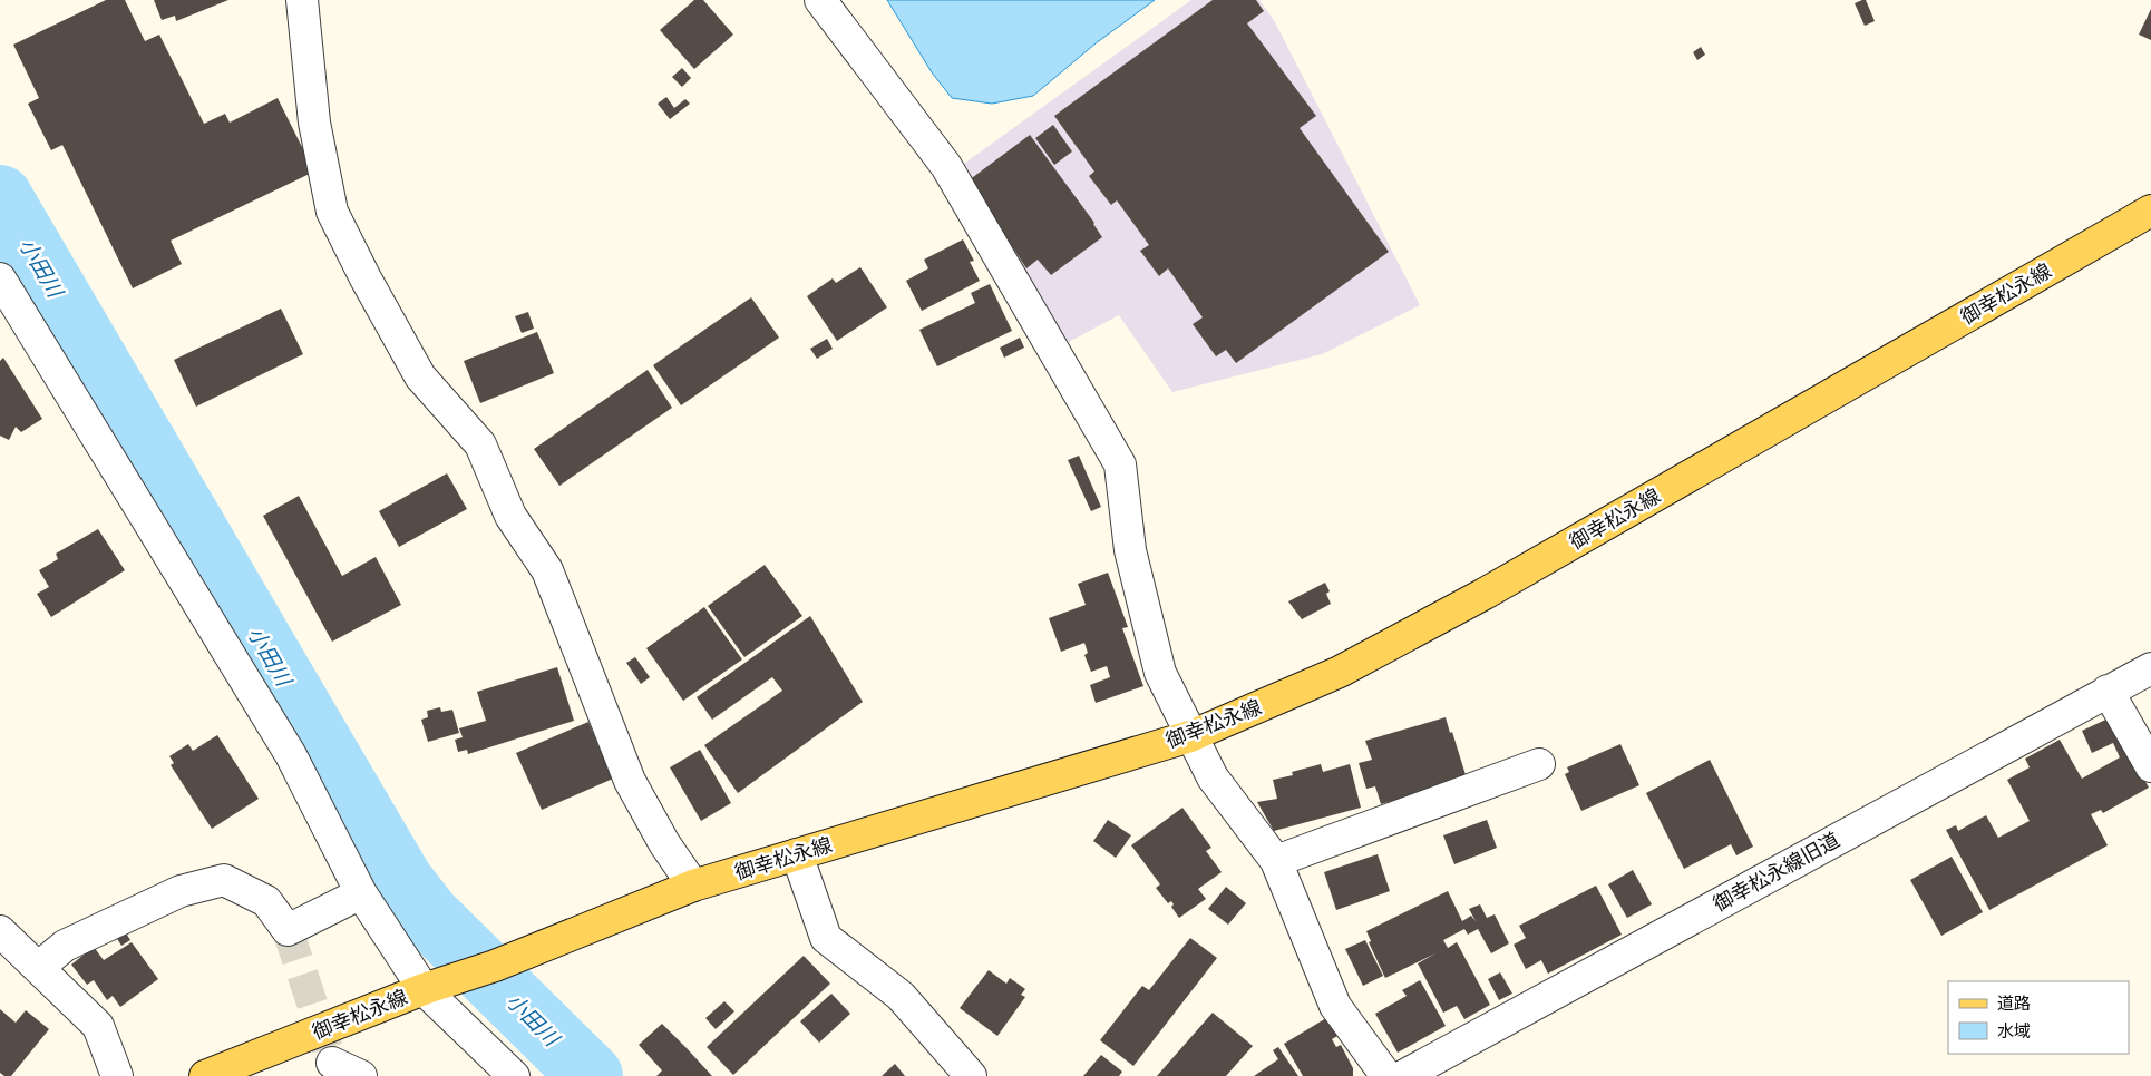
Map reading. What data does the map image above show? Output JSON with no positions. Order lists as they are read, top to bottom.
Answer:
{
  "streets": {
    "main road": ["御幸松永線"],
    "street": ["御幸松永線旧道"]
  },
  "water": ["小田川"],
  "legend": ["道路", "水域"]
}
